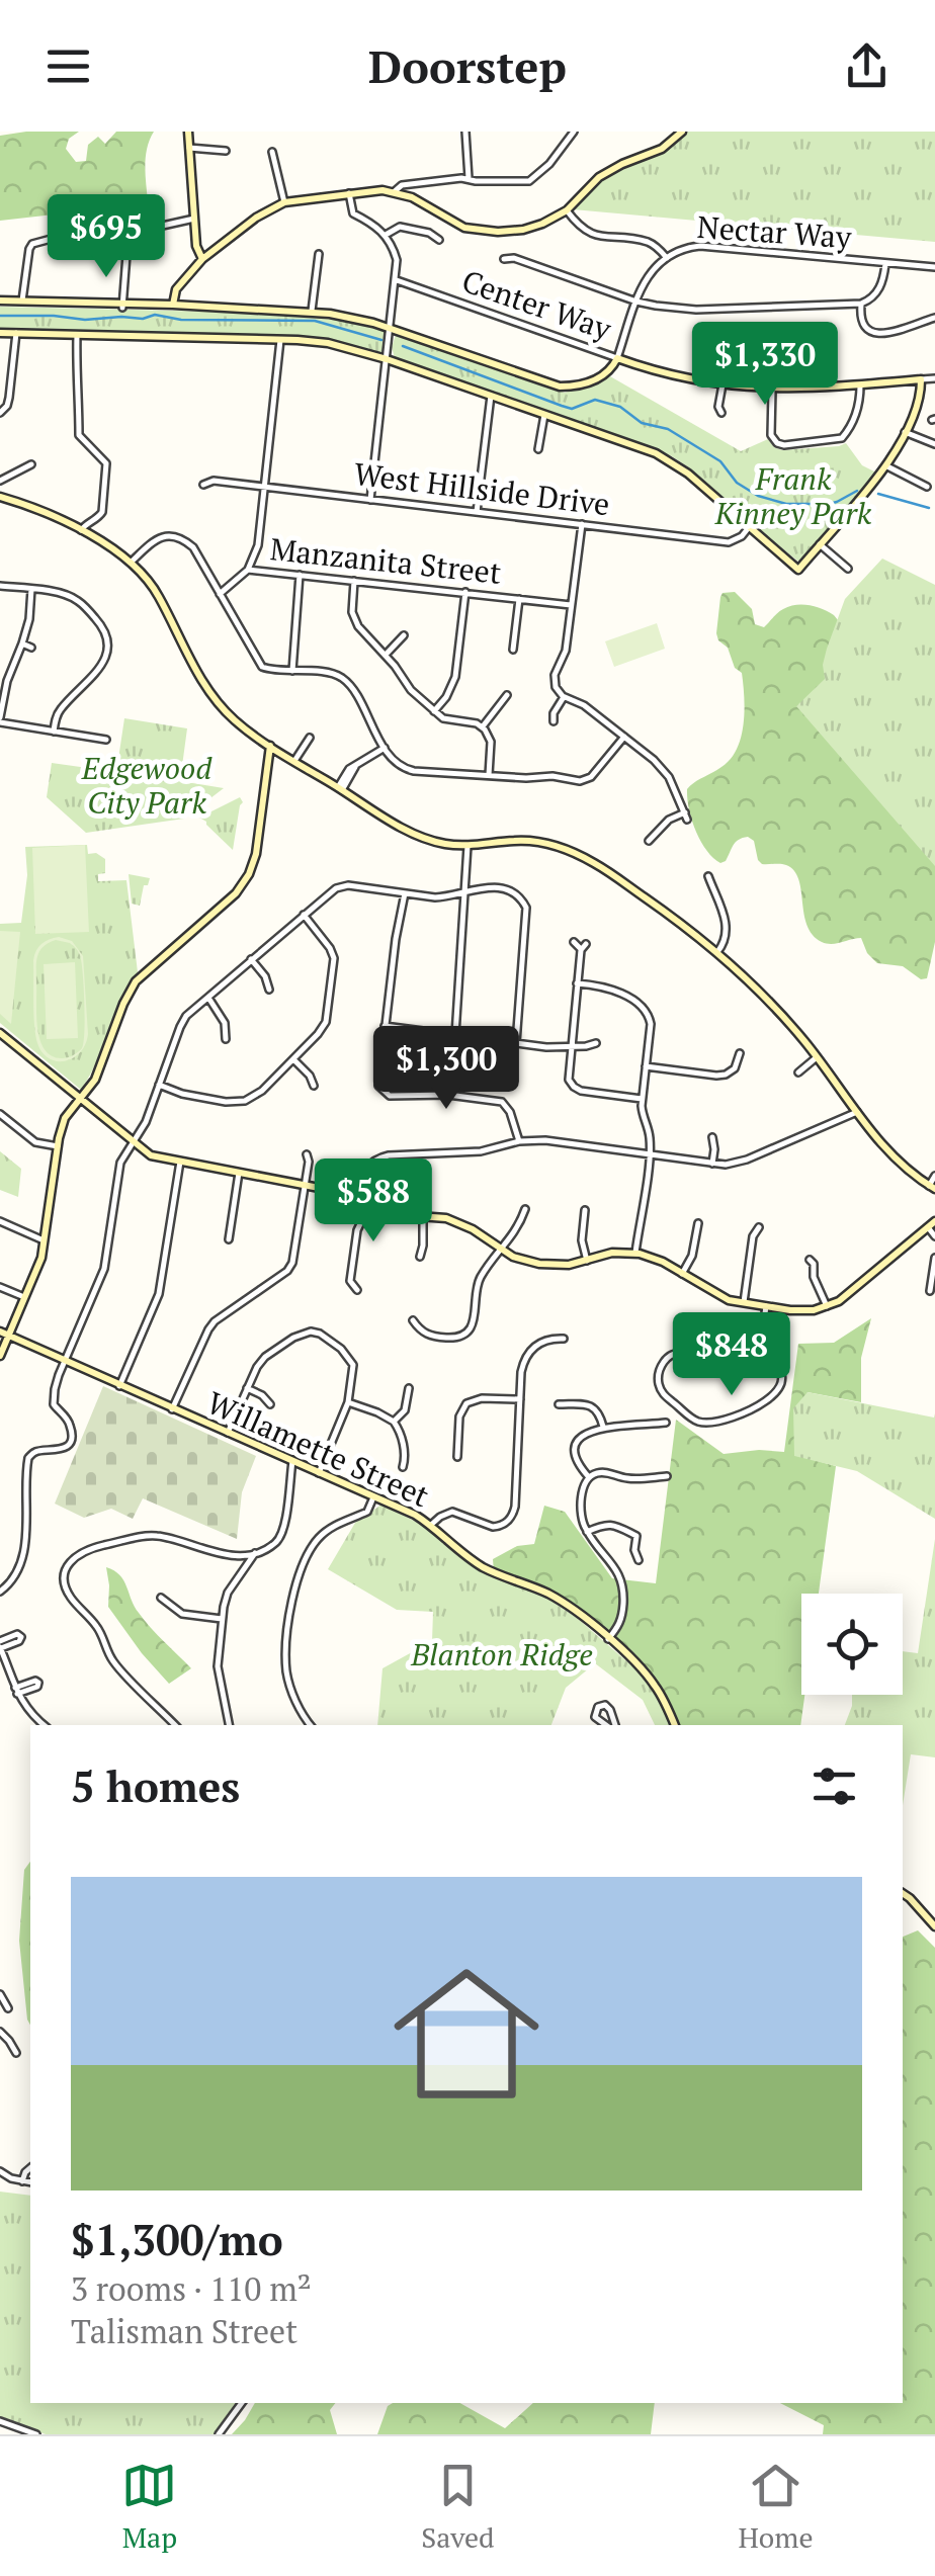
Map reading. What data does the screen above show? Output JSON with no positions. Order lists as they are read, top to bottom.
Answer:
{
  "streets": {
    "street": [
      "Nectar Way",
      "Center Way",
      "West Hillside Drive",
      "Manzanita Street",
      "Willamette Street"
    ]
  },
  "crossings": [
    ["Nectar Way", "Center Way"]
  ],
  "parks": ["Frank Kinney Park", "Edgewood City Park", "Blanton Ridge"],
  "page": {
    "header": "Doorstep",
    "price": [
      "$695",
      "$1,330",
      "$1,300",
      "$588",
      "$848"
    ],
    "heading": "5 homes",
    "list": [
      {
        "name": "$1,300/mo",
        "note": "3 rooms · 110 m² · Talisman Street"
      }
    ],
    "tabs": ["Map", "Saved", "Home"]
  }
}
